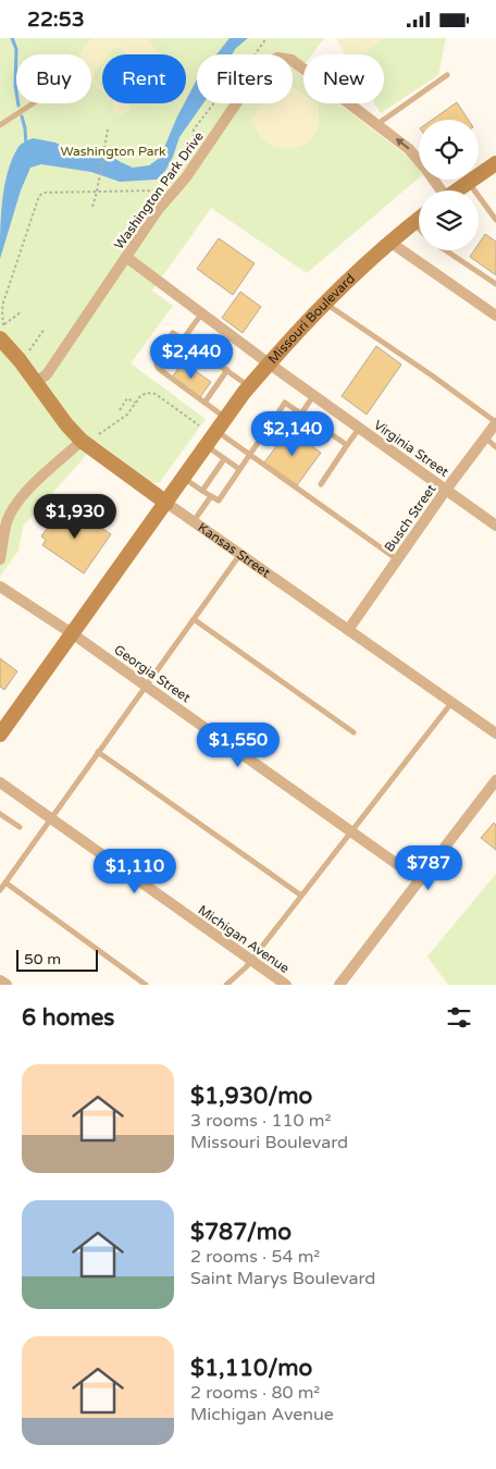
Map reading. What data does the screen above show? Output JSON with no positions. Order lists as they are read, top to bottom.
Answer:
{
  "streets": {
    "main road": ["Missouri Boulevard", "Kansas Street"],
    "street": [
      "Washington Park Drive",
      "Virginia Street",
      "Busch Street",
      "Georgia Street",
      "Michigan Avenue"
    ]
  },
  "crossings": [
    ["Washington Park Drive", "Virginia Street"],
    ["Washington Park Drive", "Kansas Street"],
    ["Missouri Boulevard", "Virginia Street"],
    ["Missouri Boulevard", "Kansas Street"],
    ["Missouri Boulevard", "Georgia Street"],
    ["Virginia Street", "Busch Street"],
    ["Busch Street", "Kansas Street"]
  ],
  "parks": ["Washington Park"],
  "scale_bar": "50 m",
  "page": {
    "status": "22:53",
    "chip": [
      "Buy",
      "Rent",
      "Filters",
      "New"
    ],
    "price": [
      "$2,440",
      "$2,140",
      "$1,930",
      "$1,550",
      "$787",
      "$1,110"
    ],
    "scale": "50 m",
    "heading": "6 homes",
    "list": [
      {
        "name": "$1,930/mo",
        "note": "3 rooms · 110 m² · Missouri Boulevard"
      },
      {
        "name": "$787/mo",
        "note": "2 rooms · 54 m² · Saint Marys Boulevard"
      },
      {
        "name": "$1,110/mo",
        "note": "2 rooms · 80 m² · Michigan Avenue"
      }
    ]
  }
}
